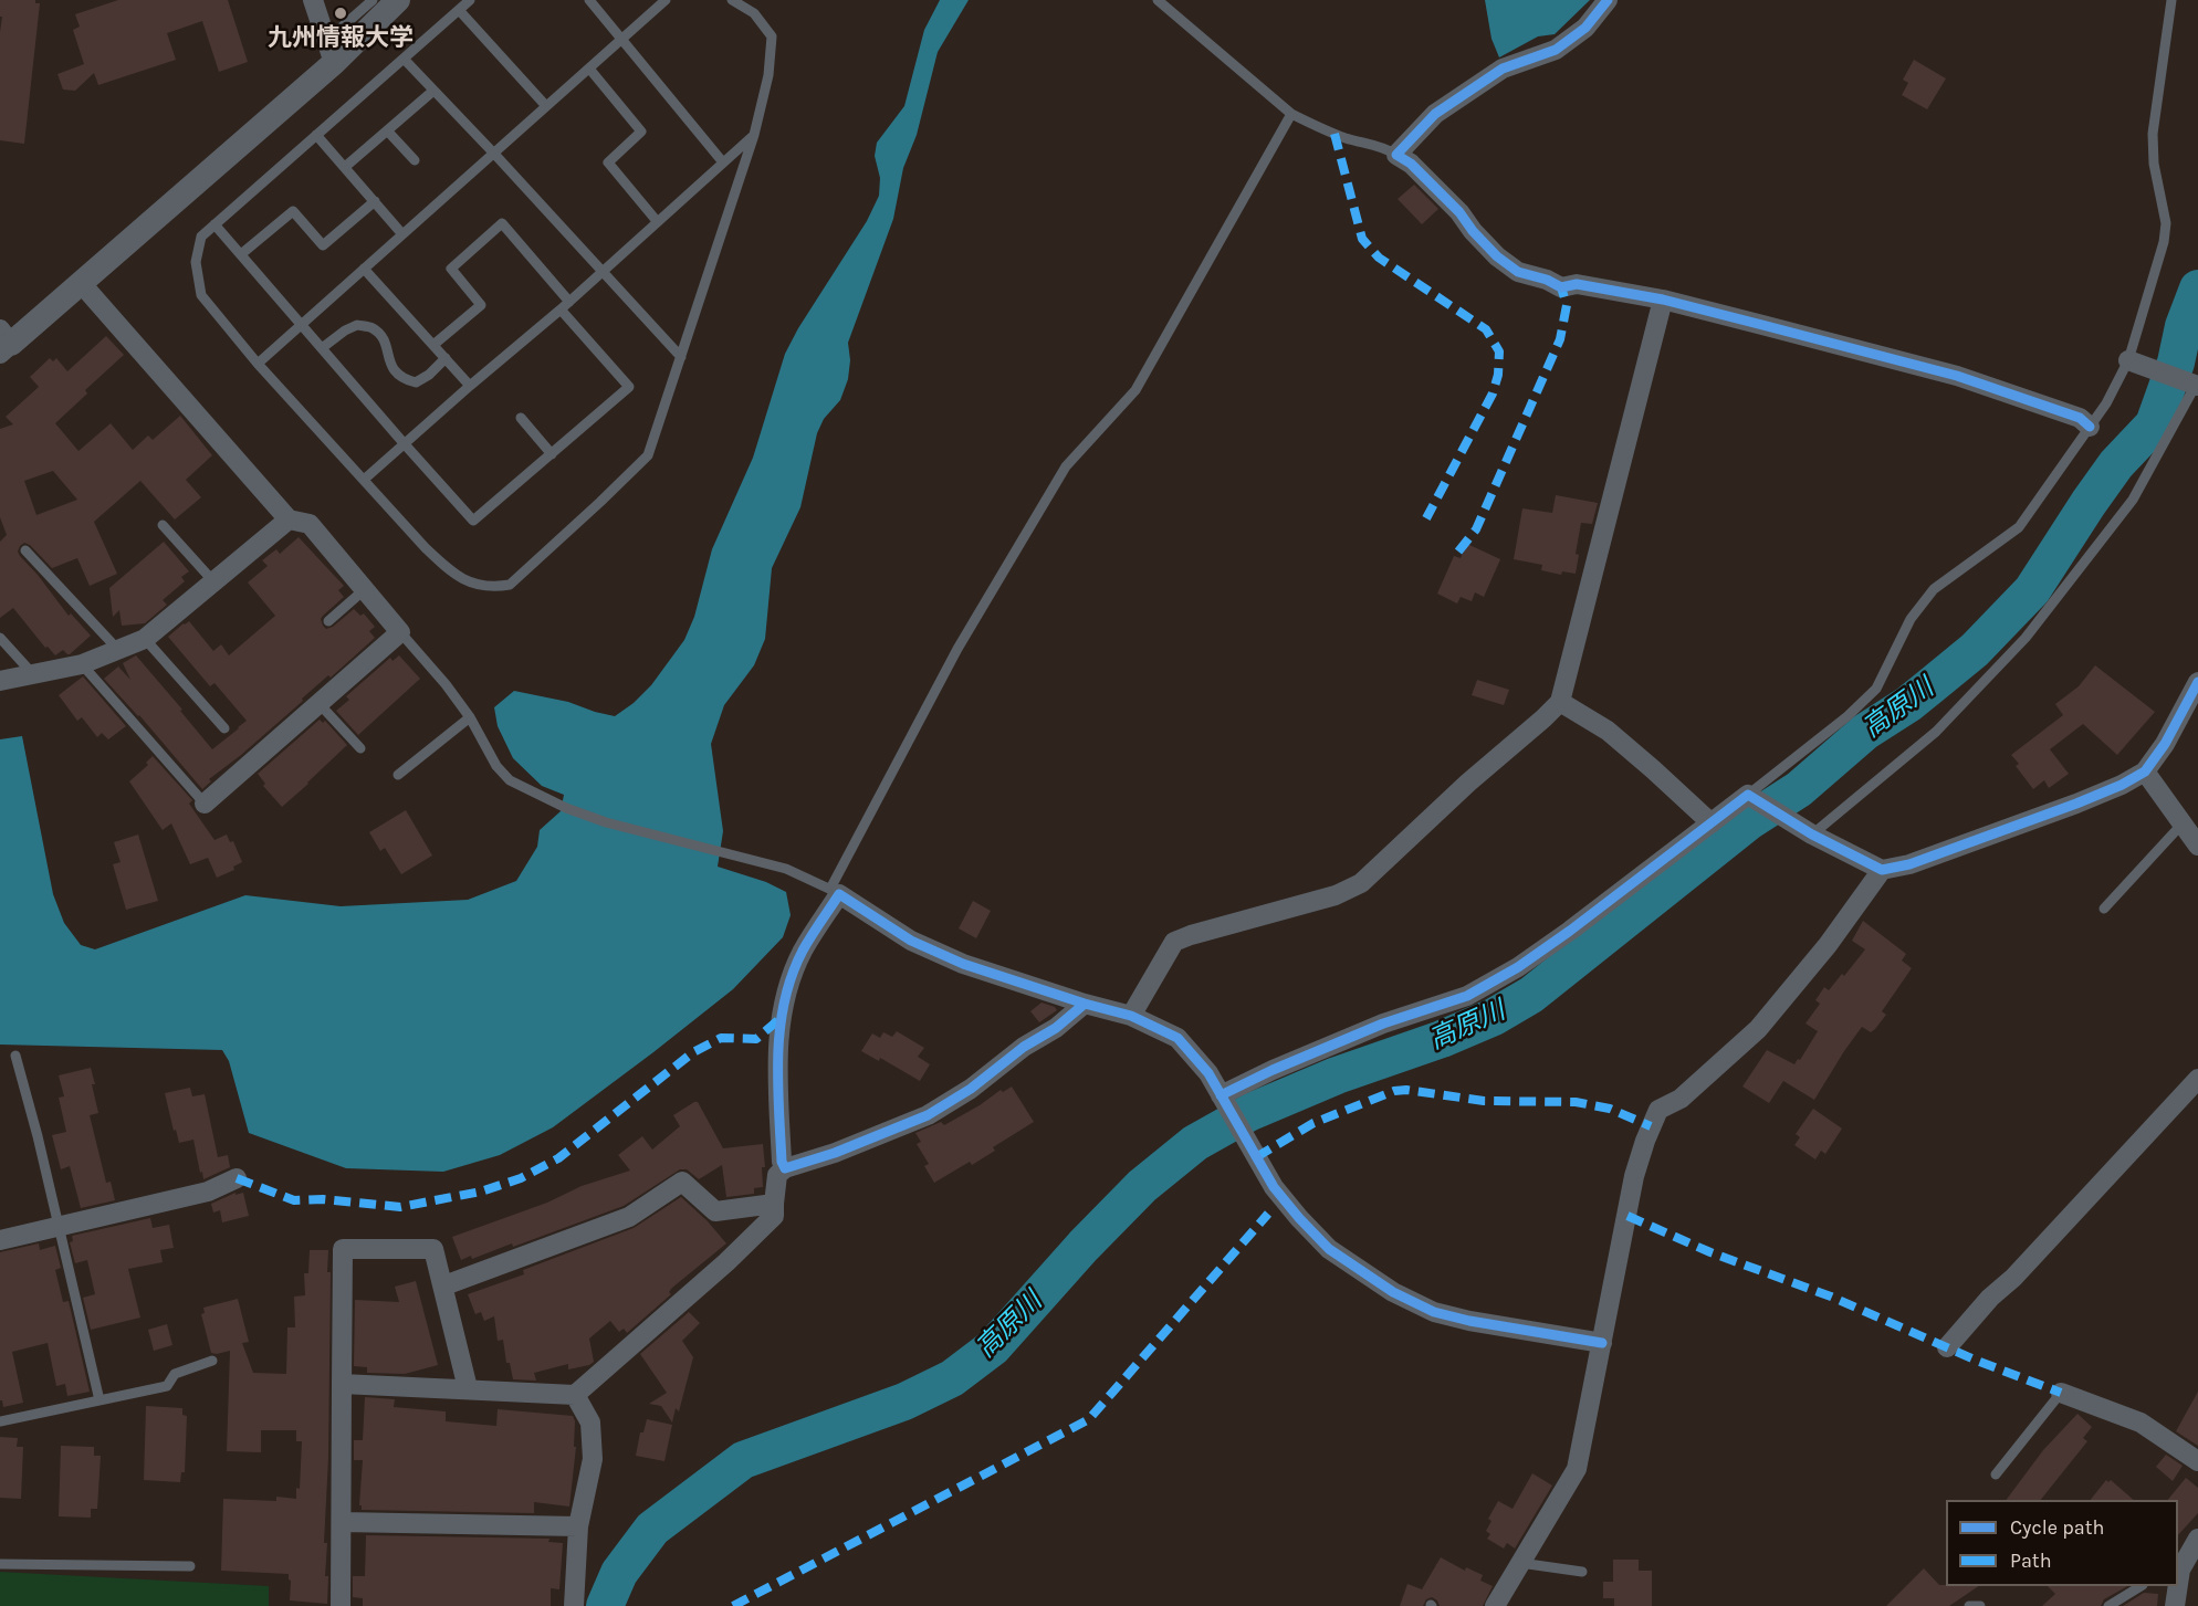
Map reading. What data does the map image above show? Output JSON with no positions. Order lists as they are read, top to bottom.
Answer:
{
  "water": ["高原川"],
  "places": ["九州情報大学"],
  "legend": ["Cycle path", "Path"]
}
